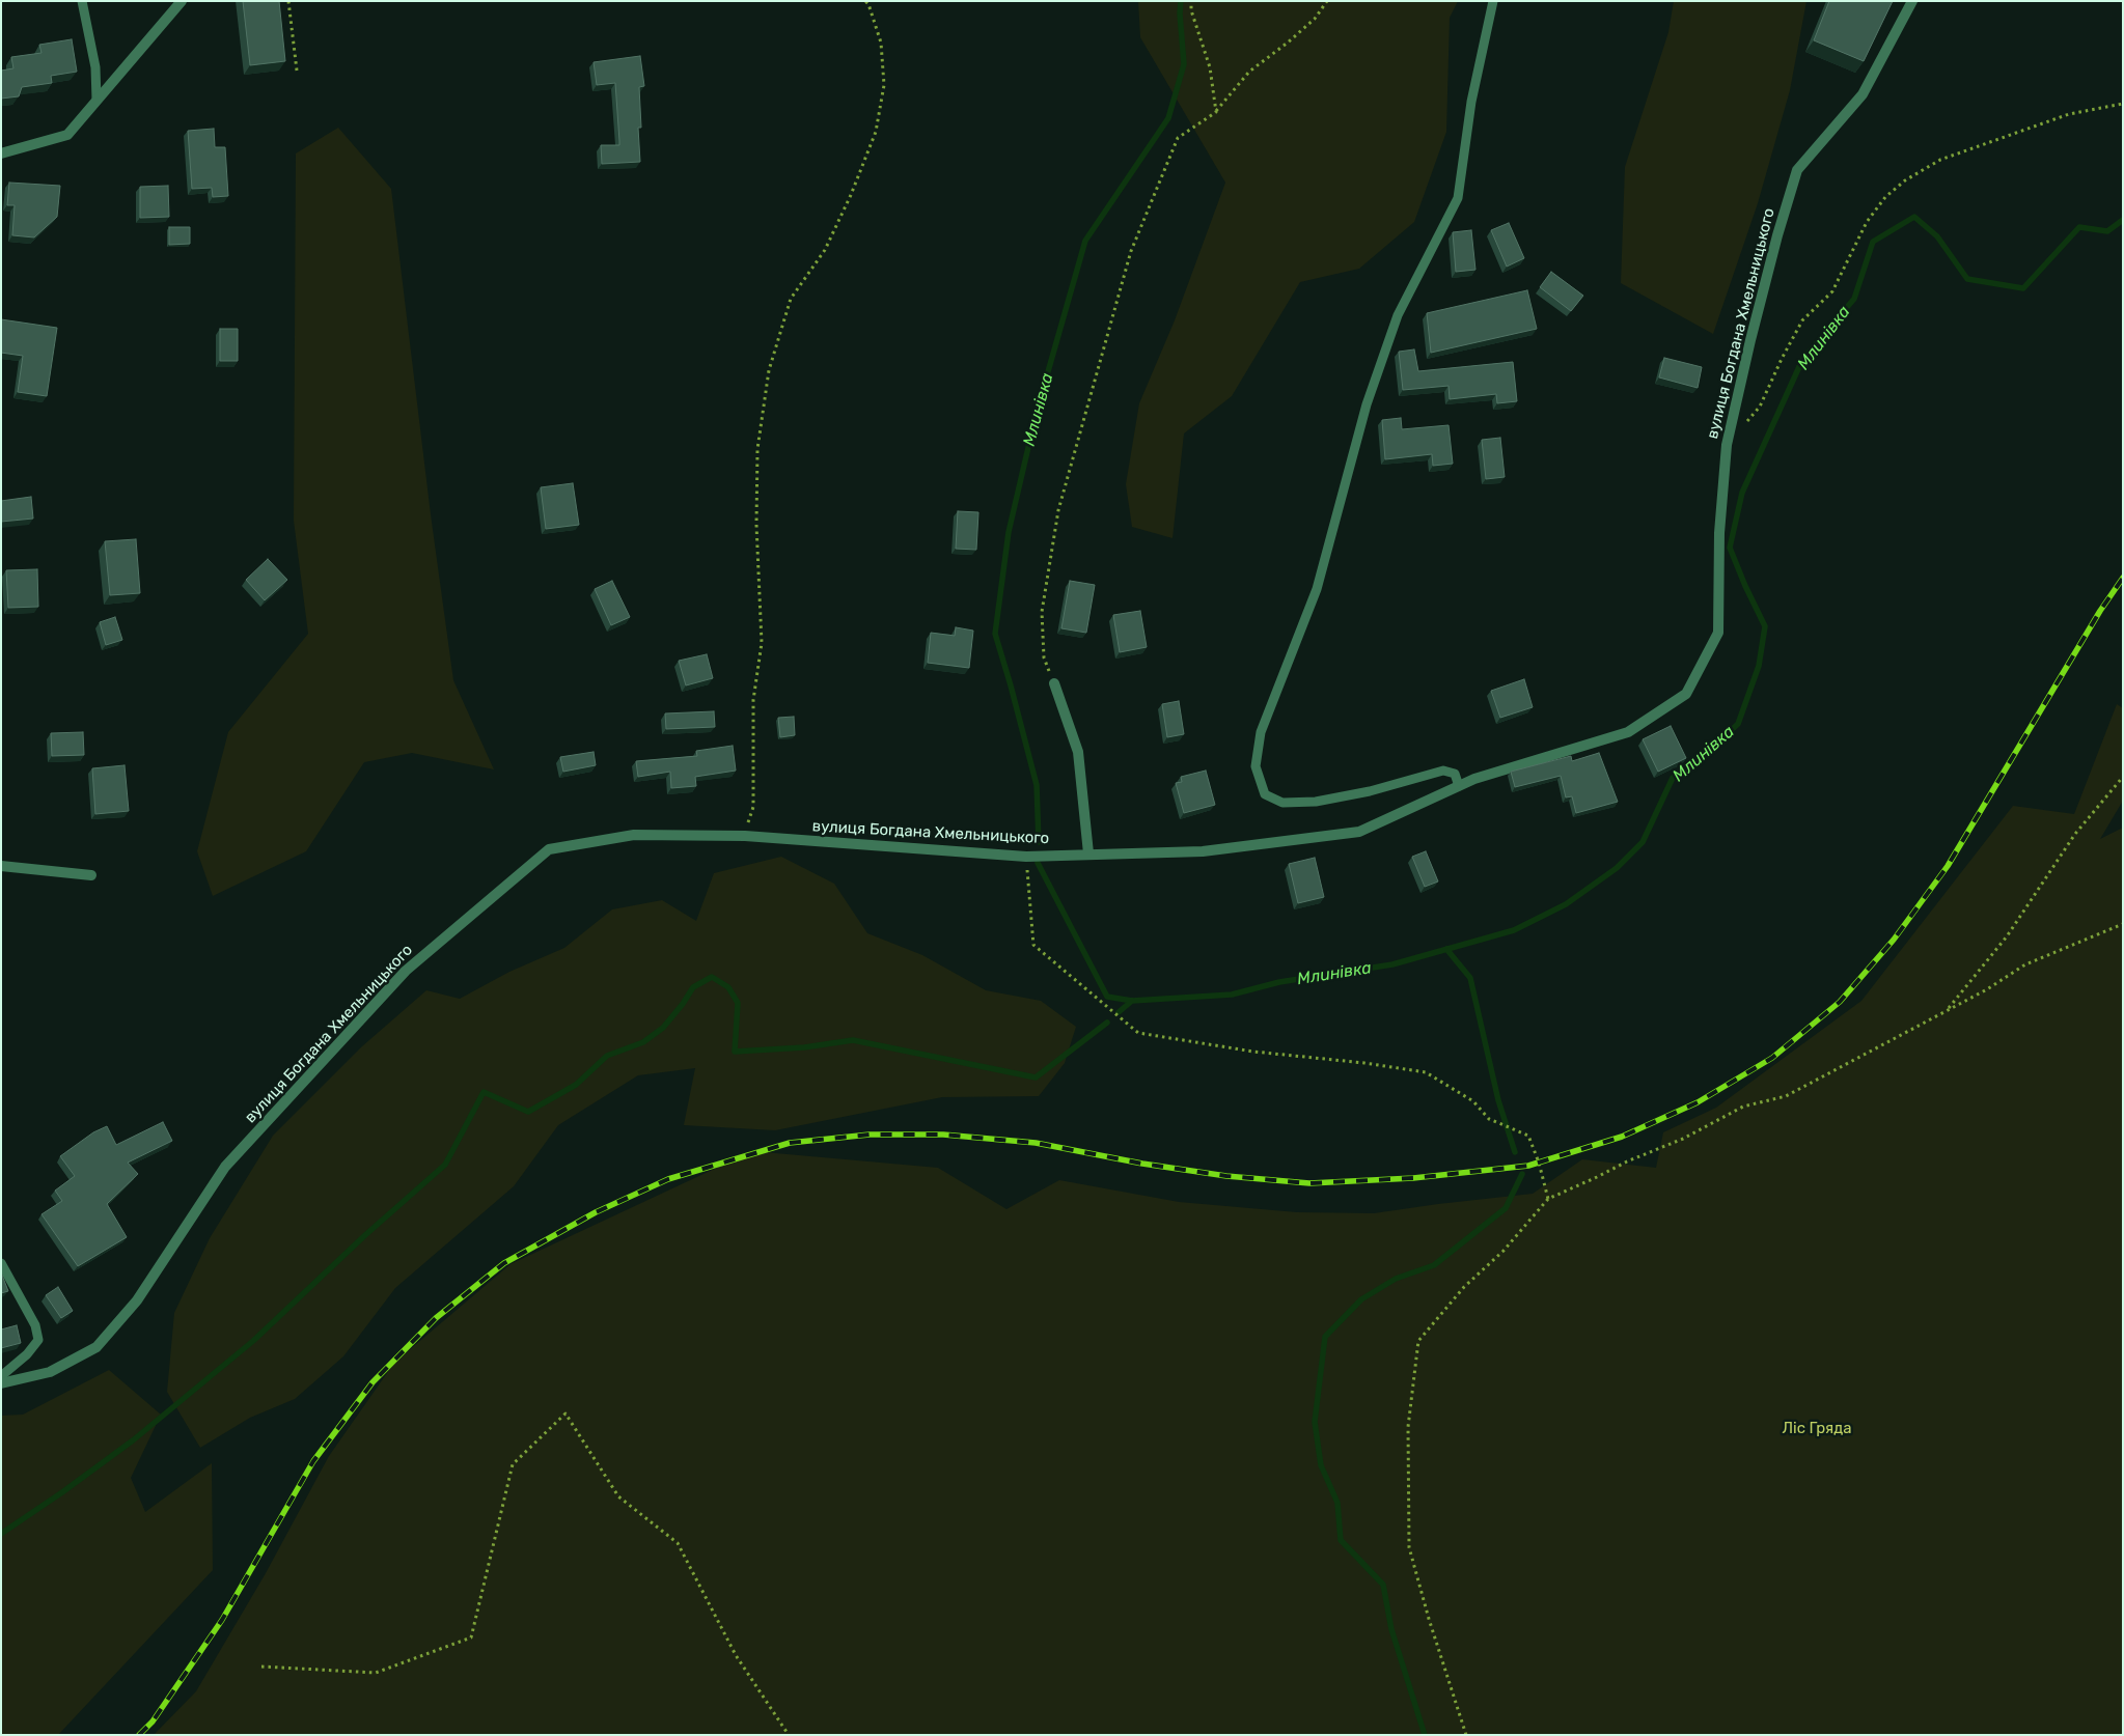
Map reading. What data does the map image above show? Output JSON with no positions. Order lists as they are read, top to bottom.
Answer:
{
  "streets": {
    "street": ["вулиця Богдана Хмельницького"]
  },
  "water": ["Млинівка"],
  "parks": ["Ліс Гряда"]
}
